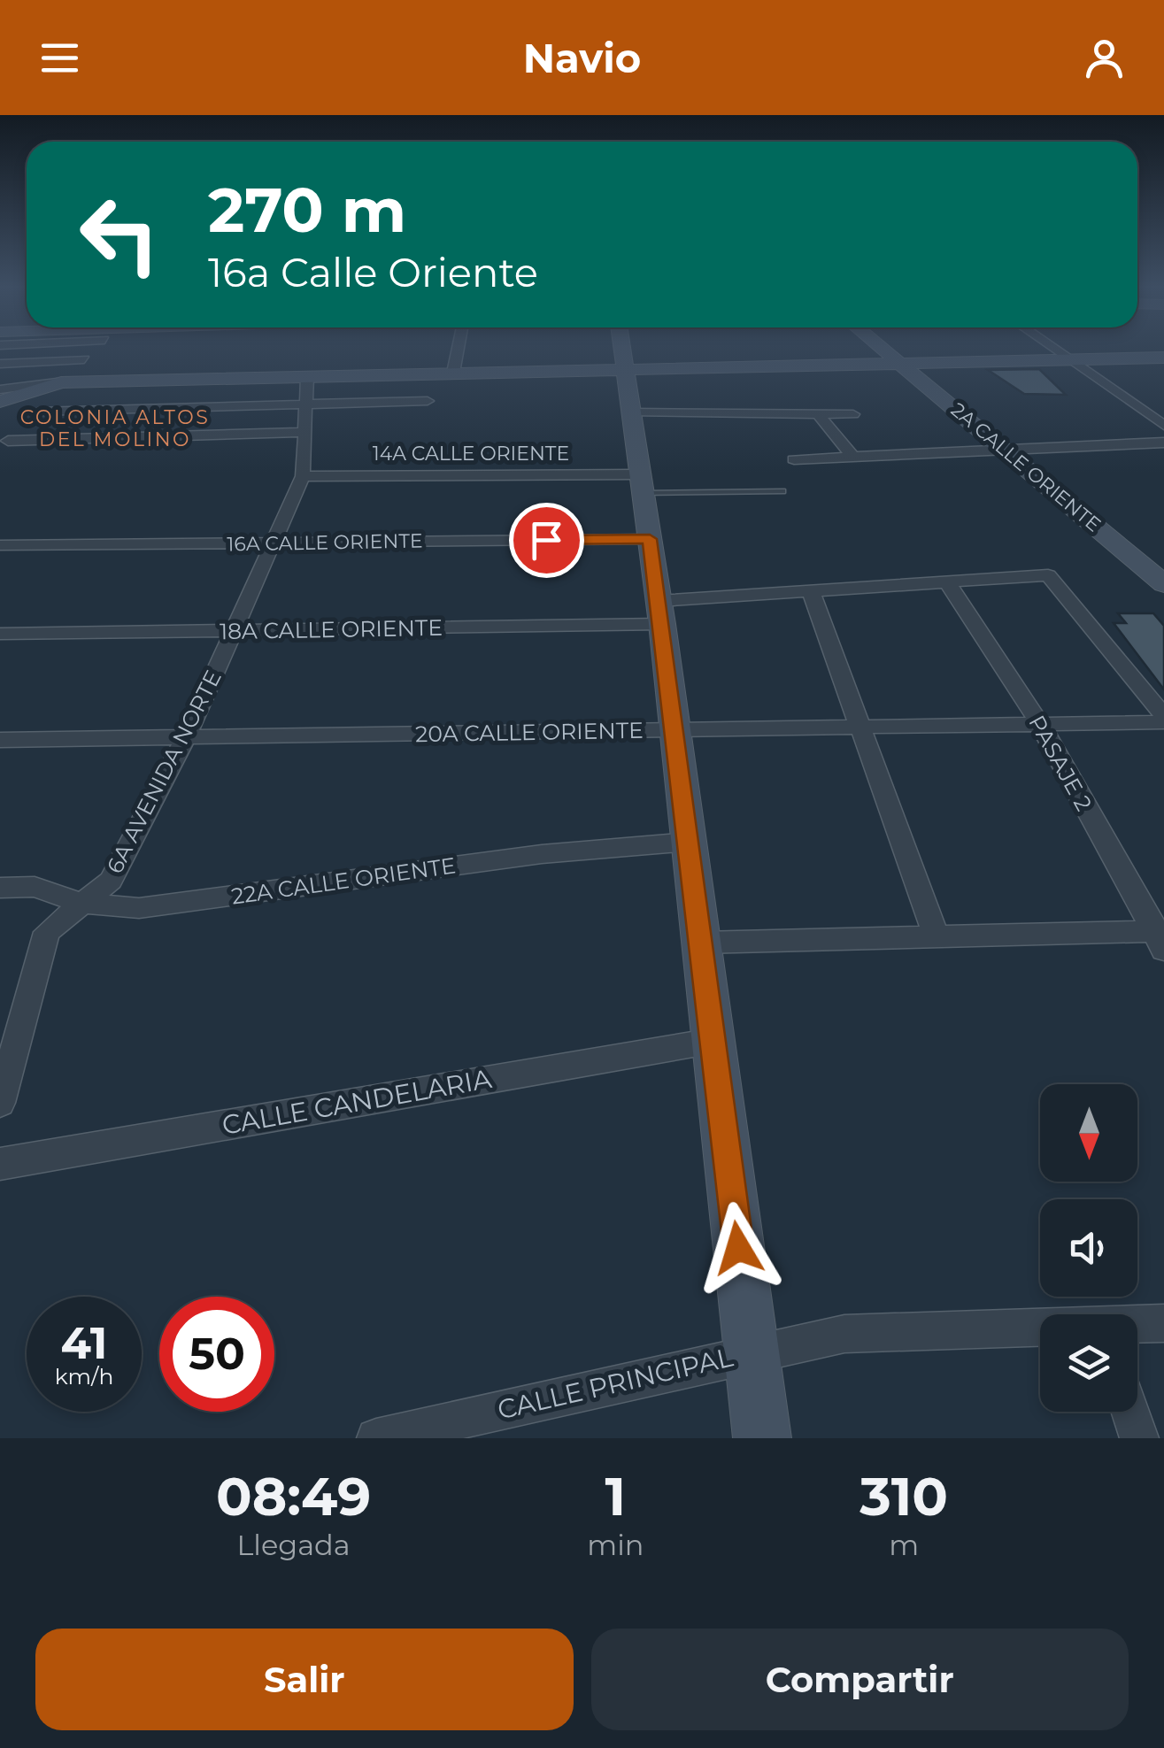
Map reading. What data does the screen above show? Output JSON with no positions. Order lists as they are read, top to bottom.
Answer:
{
  "streets": {
    "street": [
      "14A CALLE ORIENTE",
      "2A CALLE ORIENTE",
      "16A CALLE ORIENTE",
      "18A CALLE ORIENTE",
      "20A CALLE ORIENTE",
      "PASAJE 2",
      "6A AVENIDA NORTE",
      "22A CALLE ORIENTE",
      "CALLE CANDELARIA",
      "CALLE PRINCIPAL"
    ]
  },
  "crossings": [
    ["14A CALLE ORIENTE", "6A AVENIDA NORTE"],
    ["16A CALLE ORIENTE", "6A AVENIDA NORTE"],
    ["18A CALLE ORIENTE", "20A CALLE ORIENTE"],
    ["18A CALLE ORIENTE", "PASAJE 2"],
    ["18A CALLE ORIENTE", "6A AVENIDA NORTE"],
    ["20A CALLE ORIENTE", "PASAJE 2"],
    ["20A CALLE ORIENTE", "6A AVENIDA NORTE"],
    ["6A AVENIDA NORTE", "22A CALLE ORIENTE"]
  ],
  "districts": ["COLONIA ALTOS DEL MOLINO"],
  "north": "bottom",
  "page": {
    "header": "Navio",
    "turn": ["270 m", "16a Calle Oriente"],
    "speed": "41 km/h",
    "limit": "50",
    "eta": [
      "08:49",
      "Llegada",
      "1",
      "min",
      "310",
      "m"
    ],
    "buttons": ["Salir", "Compartir"]
  }
}
